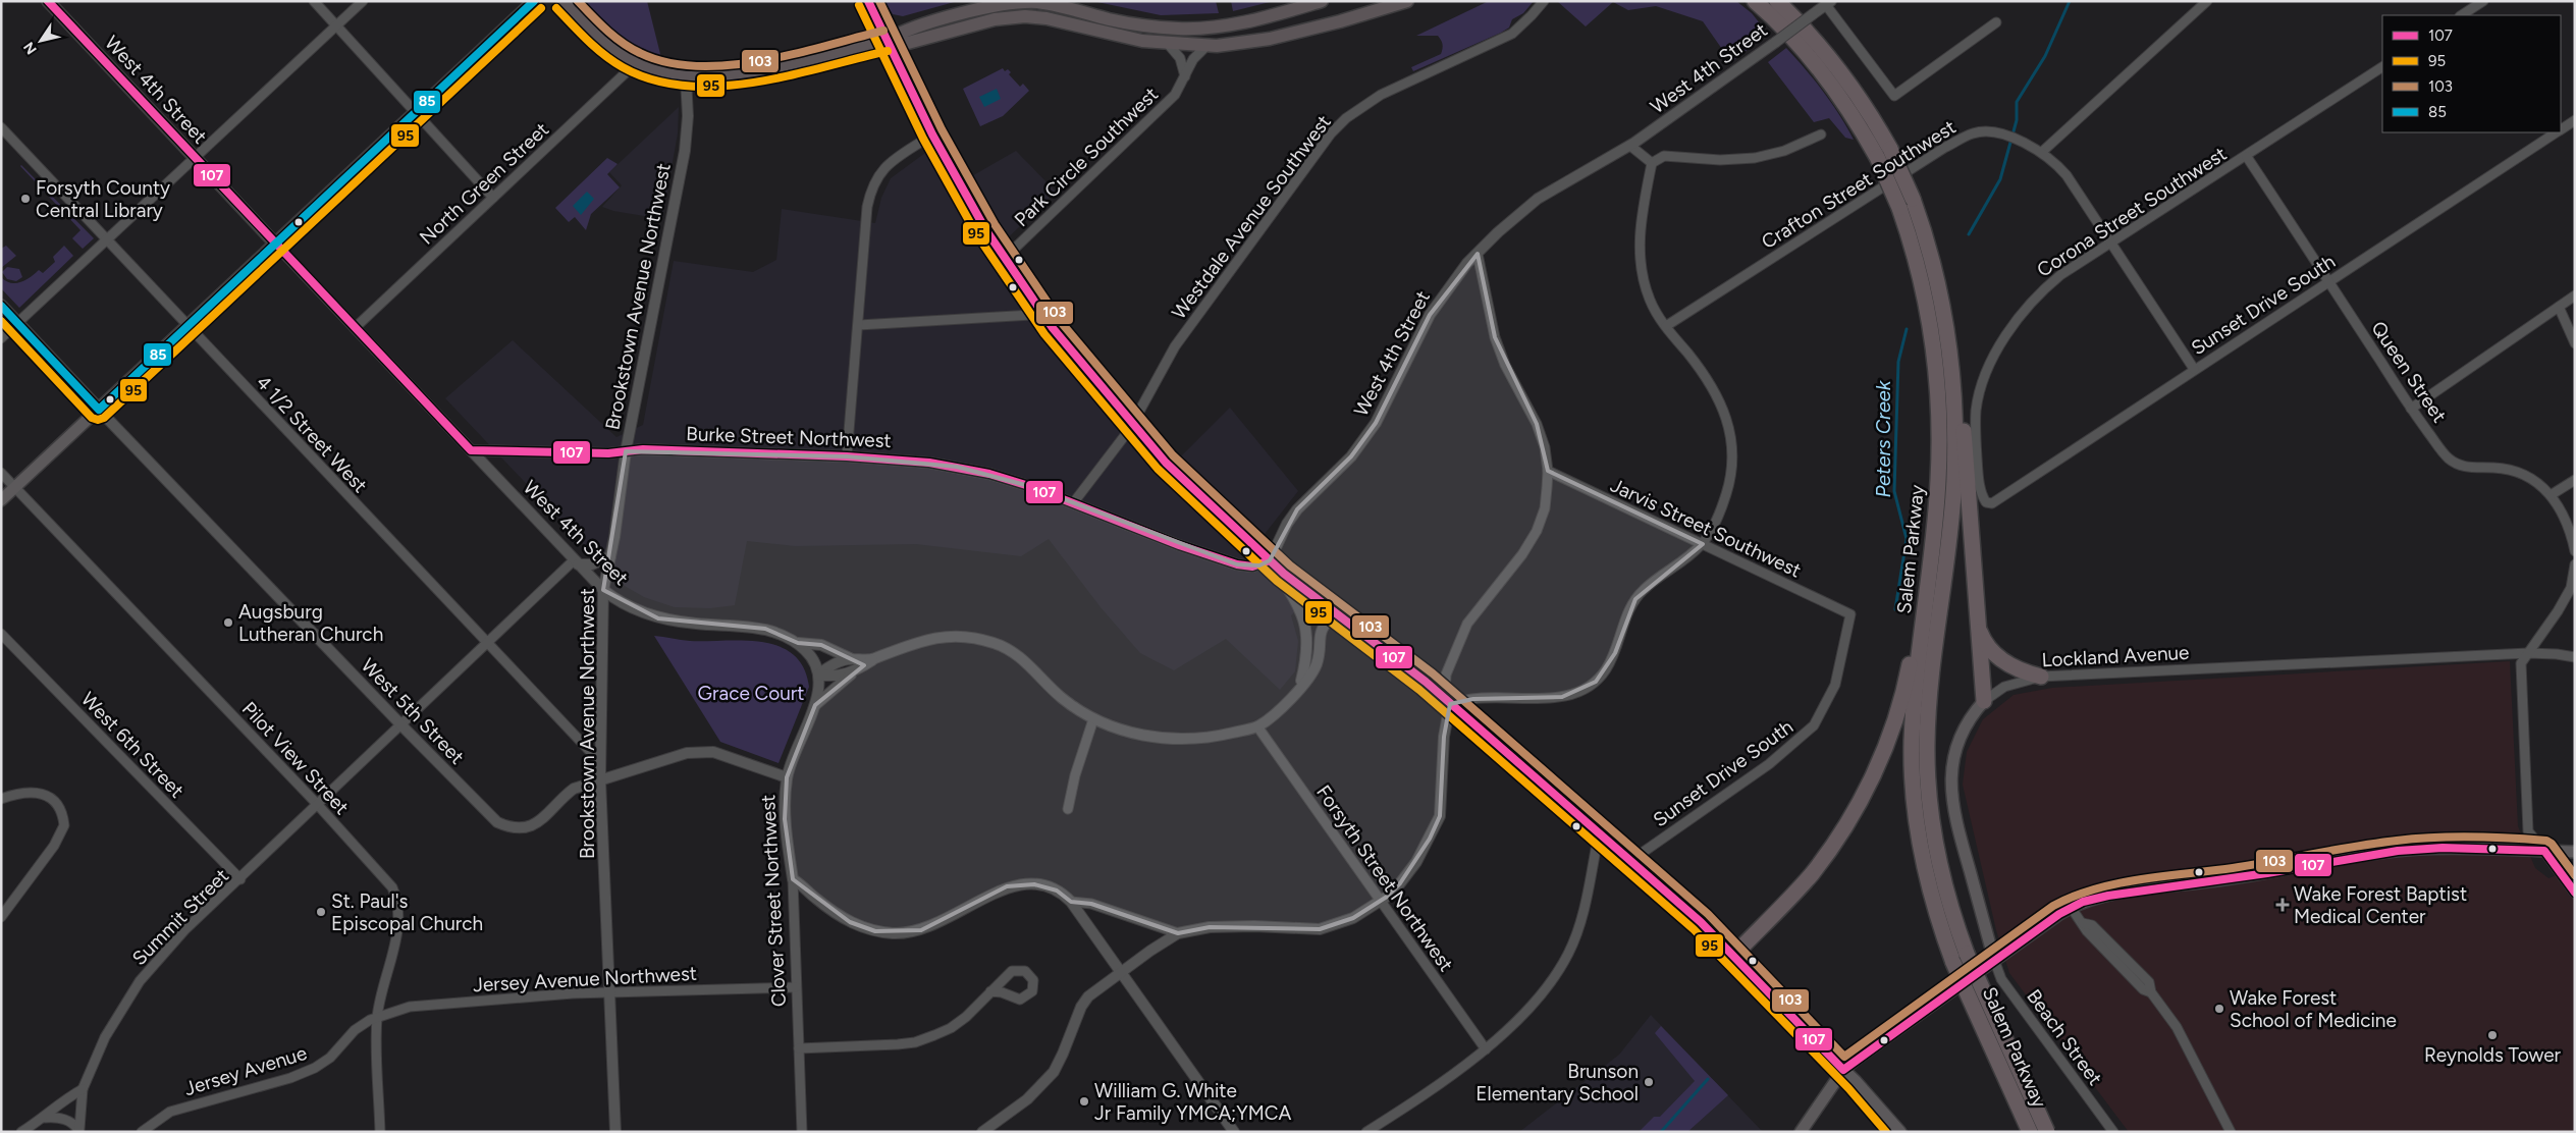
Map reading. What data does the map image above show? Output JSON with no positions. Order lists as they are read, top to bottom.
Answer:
{
  "streets": {
    "highway": ["Salem Parkway"],
    "main road": ["West 4th Street", "Lockland Avenue", "West 5th Street"],
    "street": [
      "Park Circle Southwest",
      "North Green Street",
      "Crafton Street Southwest",
      "Corona Street Southwest",
      "Westdale Avenue Southwest",
      "Brookstown Avenue Northwest",
      "Sunset Drive South",
      "Queen Street",
      "4 1/2 Street West",
      "Burke Street Northwest",
      "Jarvis Street Southwest",
      "West 6th Street",
      "Pilot View Street",
      "Forsyth Street Northwest",
      "Clover Street Northwest",
      "Summit Street",
      "Jersey Avenue Northwest",
      "Beach Street",
      "Jersey Avenue"
    ]
  },
  "crossings": [
    ["West 4th Street", "North Green Street"],
    ["West 4th Street", "Brookstown Avenue Northwest"],
    ["West 4th Street", "Burke Street Northwest"],
    ["West 4th Street", "Clover Street Northwest"],
    ["West 4th Street", "Summit Street"],
    ["Crafton Street Southwest", "Corona Street Southwest"],
    ["Crafton Street Southwest", "Sunset Drive South"],
    ["Corona Street Southwest", "Sunset Drive South"],
    ["Corona Street Southwest", "Queen Street"],
    ["Westdale Avenue Southwest", "Burke Street Northwest"],
    ["Brookstown Avenue Northwest", "4 1/2 Street West"],
    ["Brookstown Avenue Northwest", "Burke Street Northwest"],
    ["Brookstown Avenue Northwest", "West 5th Street"],
    ["Brookstown Avenue Northwest", "Jersey Avenue Northwest"],
    ["Sunset Drive South", "Queen Street"],
    ["Sunset Drive South", "Jarvis Street Southwest"],
    ["4 1/2 Street West", "Summit Street"],
    ["Lockland Avenue", "Beach Street"],
    ["West 5th Street", "Clover Street Northwest"],
    ["West 5th Street", "Summit Street"],
    ["West 6th Street", "Summit Street"],
    ["Pilot View Street", "Summit Street"],
    ["Pilot View Street", "Jersey Avenue Northwest"],
    ["Pilot View Street", "Jersey Avenue"],
    ["Clover Street Northwest", "Jersey Avenue Northwest"],
    ["Jersey Avenue Northwest", "Jersey Avenue"]
  ],
  "water": ["Peters Creek"],
  "parks": ["Grace Court"],
  "places": {
    "other": [
      "Forsyth County Central Library",
      "Augsburg Lutheran Church",
      "St. Paul's Episcopal Church",
      "Wake Forest School of Medicine",
      "Reynolds Tower",
      "Brunson Elementary School",
      "William G. White Jr Family YMCA;YMCA"
    ],
    "health": ["Wake Forest Baptist Medical Center"]
  },
  "lines": [
    "transit line 107",
    "transit line 103",
    "transit line 85",
    "transit line 95"
  ],
  "legend": [
    "107",
    "95",
    "103",
    "85"
  ],
  "north": "bottom left"
}
